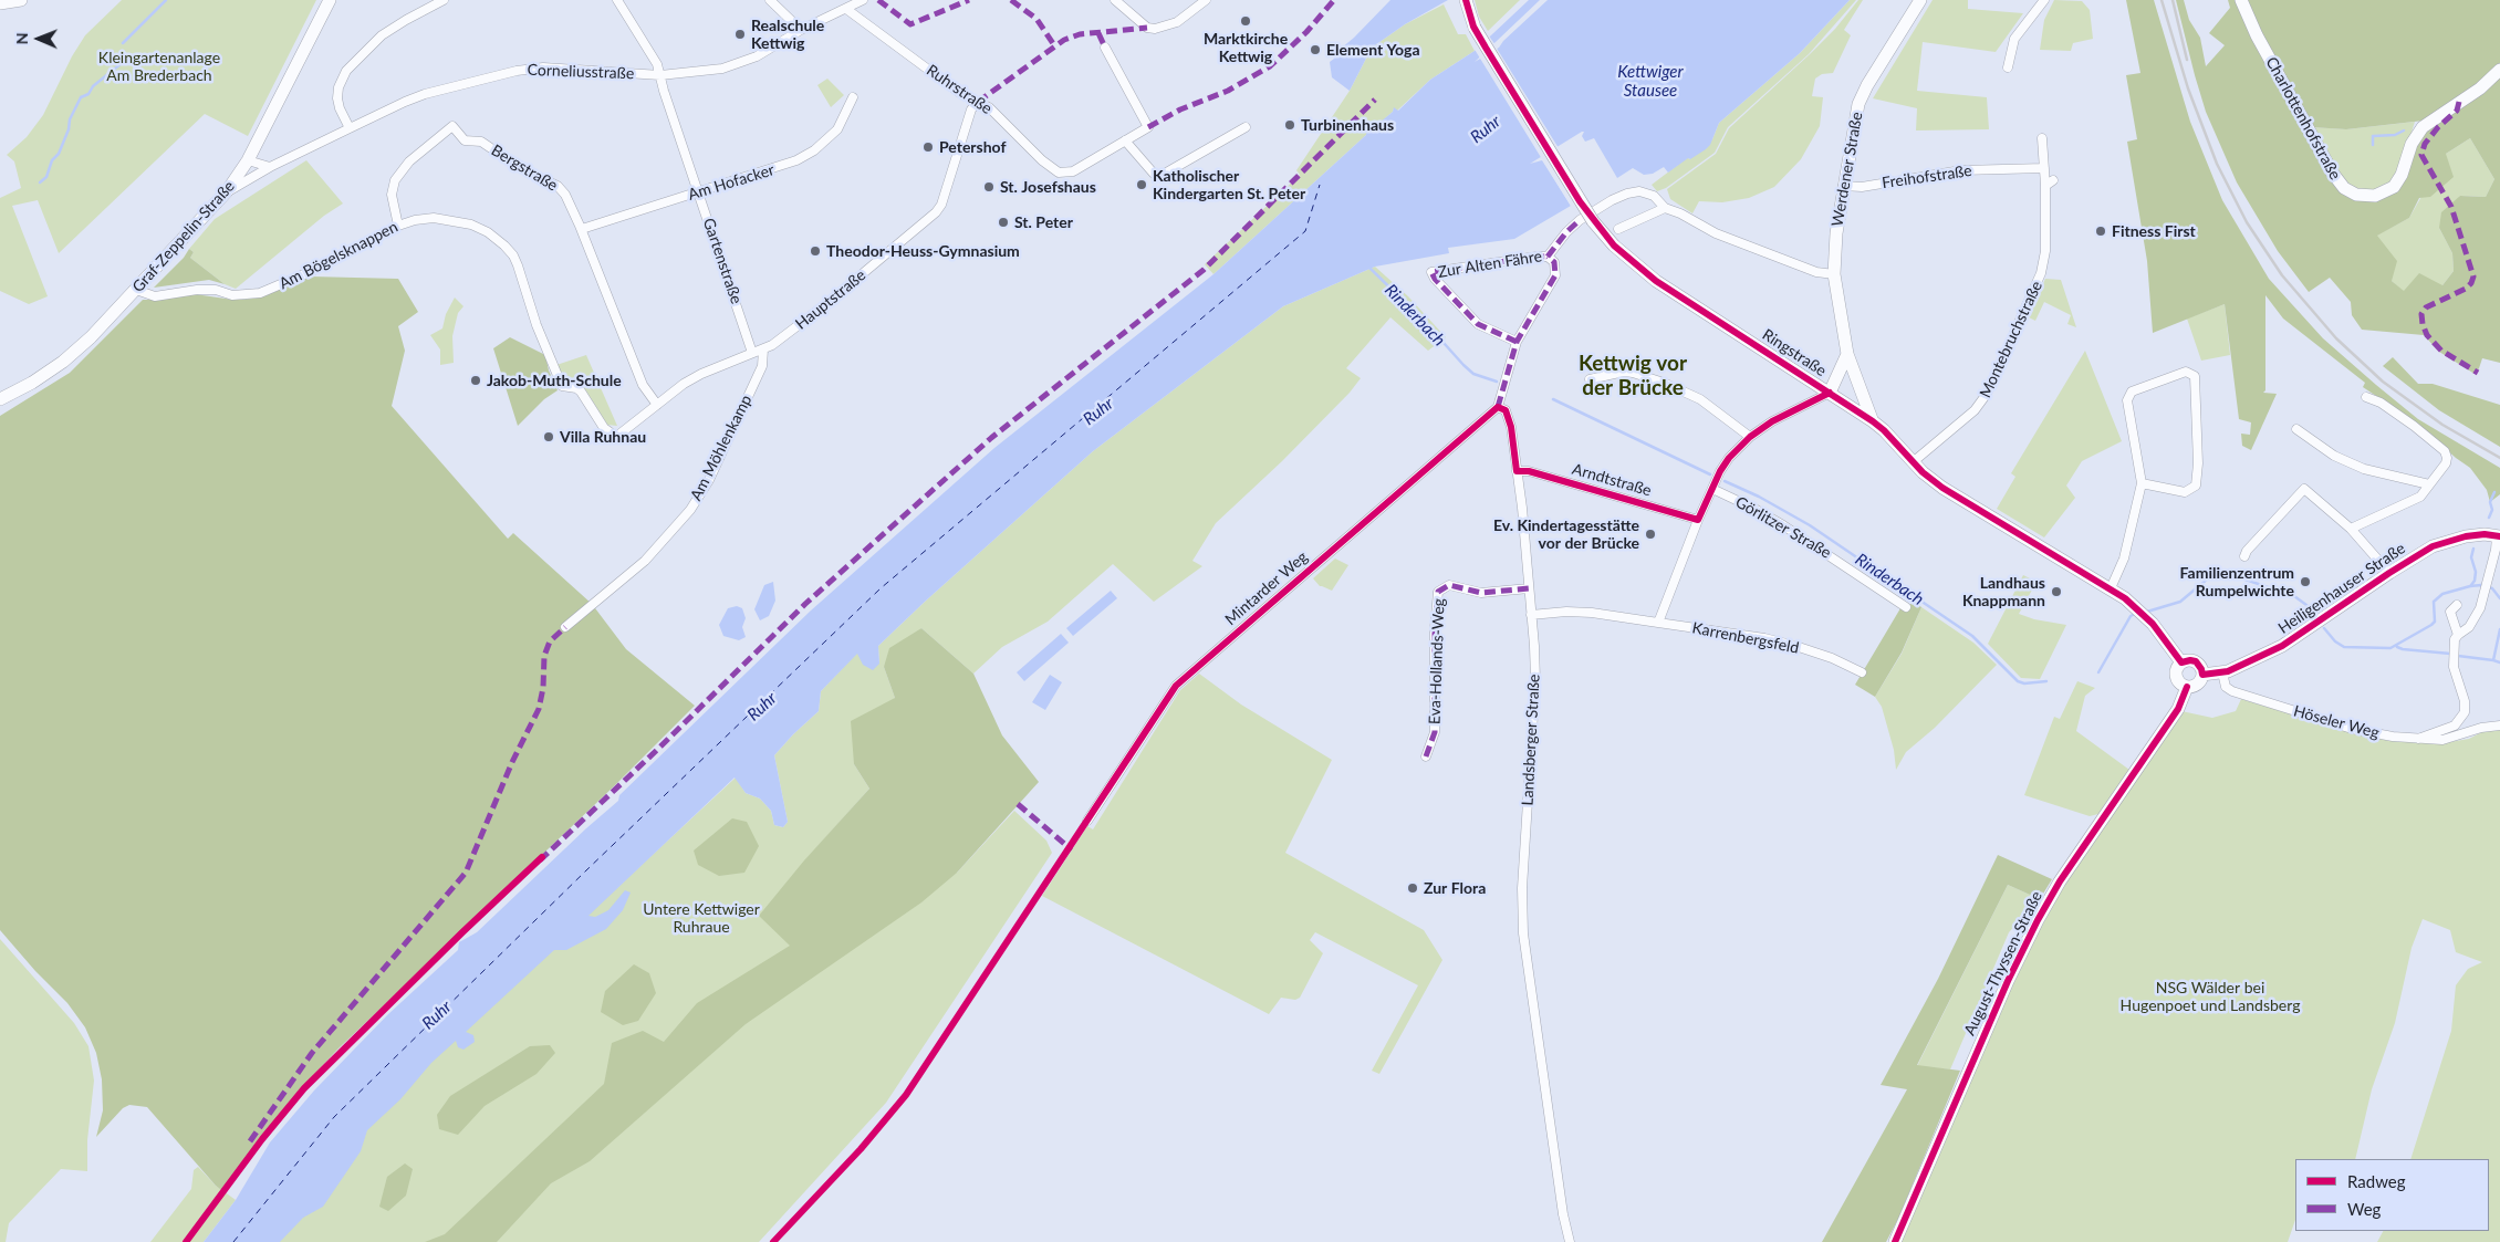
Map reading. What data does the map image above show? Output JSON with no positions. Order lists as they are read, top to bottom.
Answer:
{
  "streets": {
    "main road": [
      "Charlottenhofstraße",
      "Werdener Straße",
      "Graf-Zeppelin-Straße",
      "Ringstraße",
      "Heiligenhauser Straße",
      "August-Thyssen-Straße"
    ],
    "street": [
      "Corneliusstraße",
      "Ruhrstraße",
      "Bergstraße",
      "Freihofstraße",
      "Am Hofacker",
      "Am Bögelsknappen",
      "Gartenstraße",
      "Zur Alten Fähre",
      "Hauptstraße",
      "Montebruchstraße",
      "Am Möhlenkamp",
      "Arndtstraße",
      "Görlitzer Straße",
      "Mintarder Weg",
      "Karrenbergsfeld",
      "Eva-Hollands-Weg",
      "Höseler Weg",
      "Landsberger Straße"
    ]
  },
  "crossings": [
    ["Corneliusstraße", "Ruhrstraße"],
    ["Corneliusstraße", "Graf-Zeppelin-Straße"],
    ["Corneliusstraße", "Gartenstraße"],
    ["Ruhrstraße", "Hauptstraße"],
    ["Bergstraße", "Am Hofacker"],
    ["Bergstraße", "Am Bögelsknappen"],
    ["Bergstraße", "Hauptstraße"],
    ["Werdener Straße", "Freihofstraße"],
    ["Werdener Straße", "Zur Alten Fähre"],
    ["Werdener Straße", "Ringstraße"],
    ["Freihofstraße", "Montebruchstraße"],
    ["Am Hofacker", "Gartenstraße"],
    ["Graf-Zeppelin-Straße", "Am Bögelsknappen"],
    ["Am Bögelsknappen", "Hauptstraße"],
    ["Gartenstraße", "Hauptstraße"],
    ["Hauptstraße", "Am Möhlenkamp"],
    ["Montebruchstraße", "Ringstraße"],
    ["Ringstraße", "Heiligenhauser Straße"],
    ["Ringstraße", "August-Thyssen-Straße"],
    ["Arndtstraße", "Landsberger Straße"],
    ["Mintarder Weg", "Landsberger Straße"],
    ["Heiligenhauser Straße", "Höseler Weg"],
    ["Heiligenhauser Straße", "August-Thyssen-Straße"],
    ["Karrenbergsfeld", "Landsberger Straße"],
    ["Eva-Hollands-Weg", "Landsberger Straße"]
  ],
  "districts": ["Kettwig vor der Brücke"],
  "water": ["Kettwiger Stausee", "Ruhr", "Rinderbach"],
  "parks": ["Kleingartenanlage Am Brederbach", "Untere Kettwiger Ruhraue", "NSG Wälder bei Hugenpoet und Landsberg"],
  "places": [
    "Marktkirche Kettwig",
    "Realschule Kettwig",
    "Element Yoga",
    "Turbinenhaus",
    "Petershof",
    "Katholischer Kindergarten St. Peter",
    "St. Josefshaus",
    "St. Peter",
    "Fitness First",
    "Theodor-Heuss-Gymnasium",
    "Jakob-Muth-Schule",
    "Villa Ruhnau",
    "Ev. Kindertagesstätte vor der Brücke",
    "Familienzentrum Rumpelwichte",
    "Landhaus Knappmann",
    "Zur Flora"
  ],
  "legend": ["Radweg", "Weg"],
  "north": "left"
}
